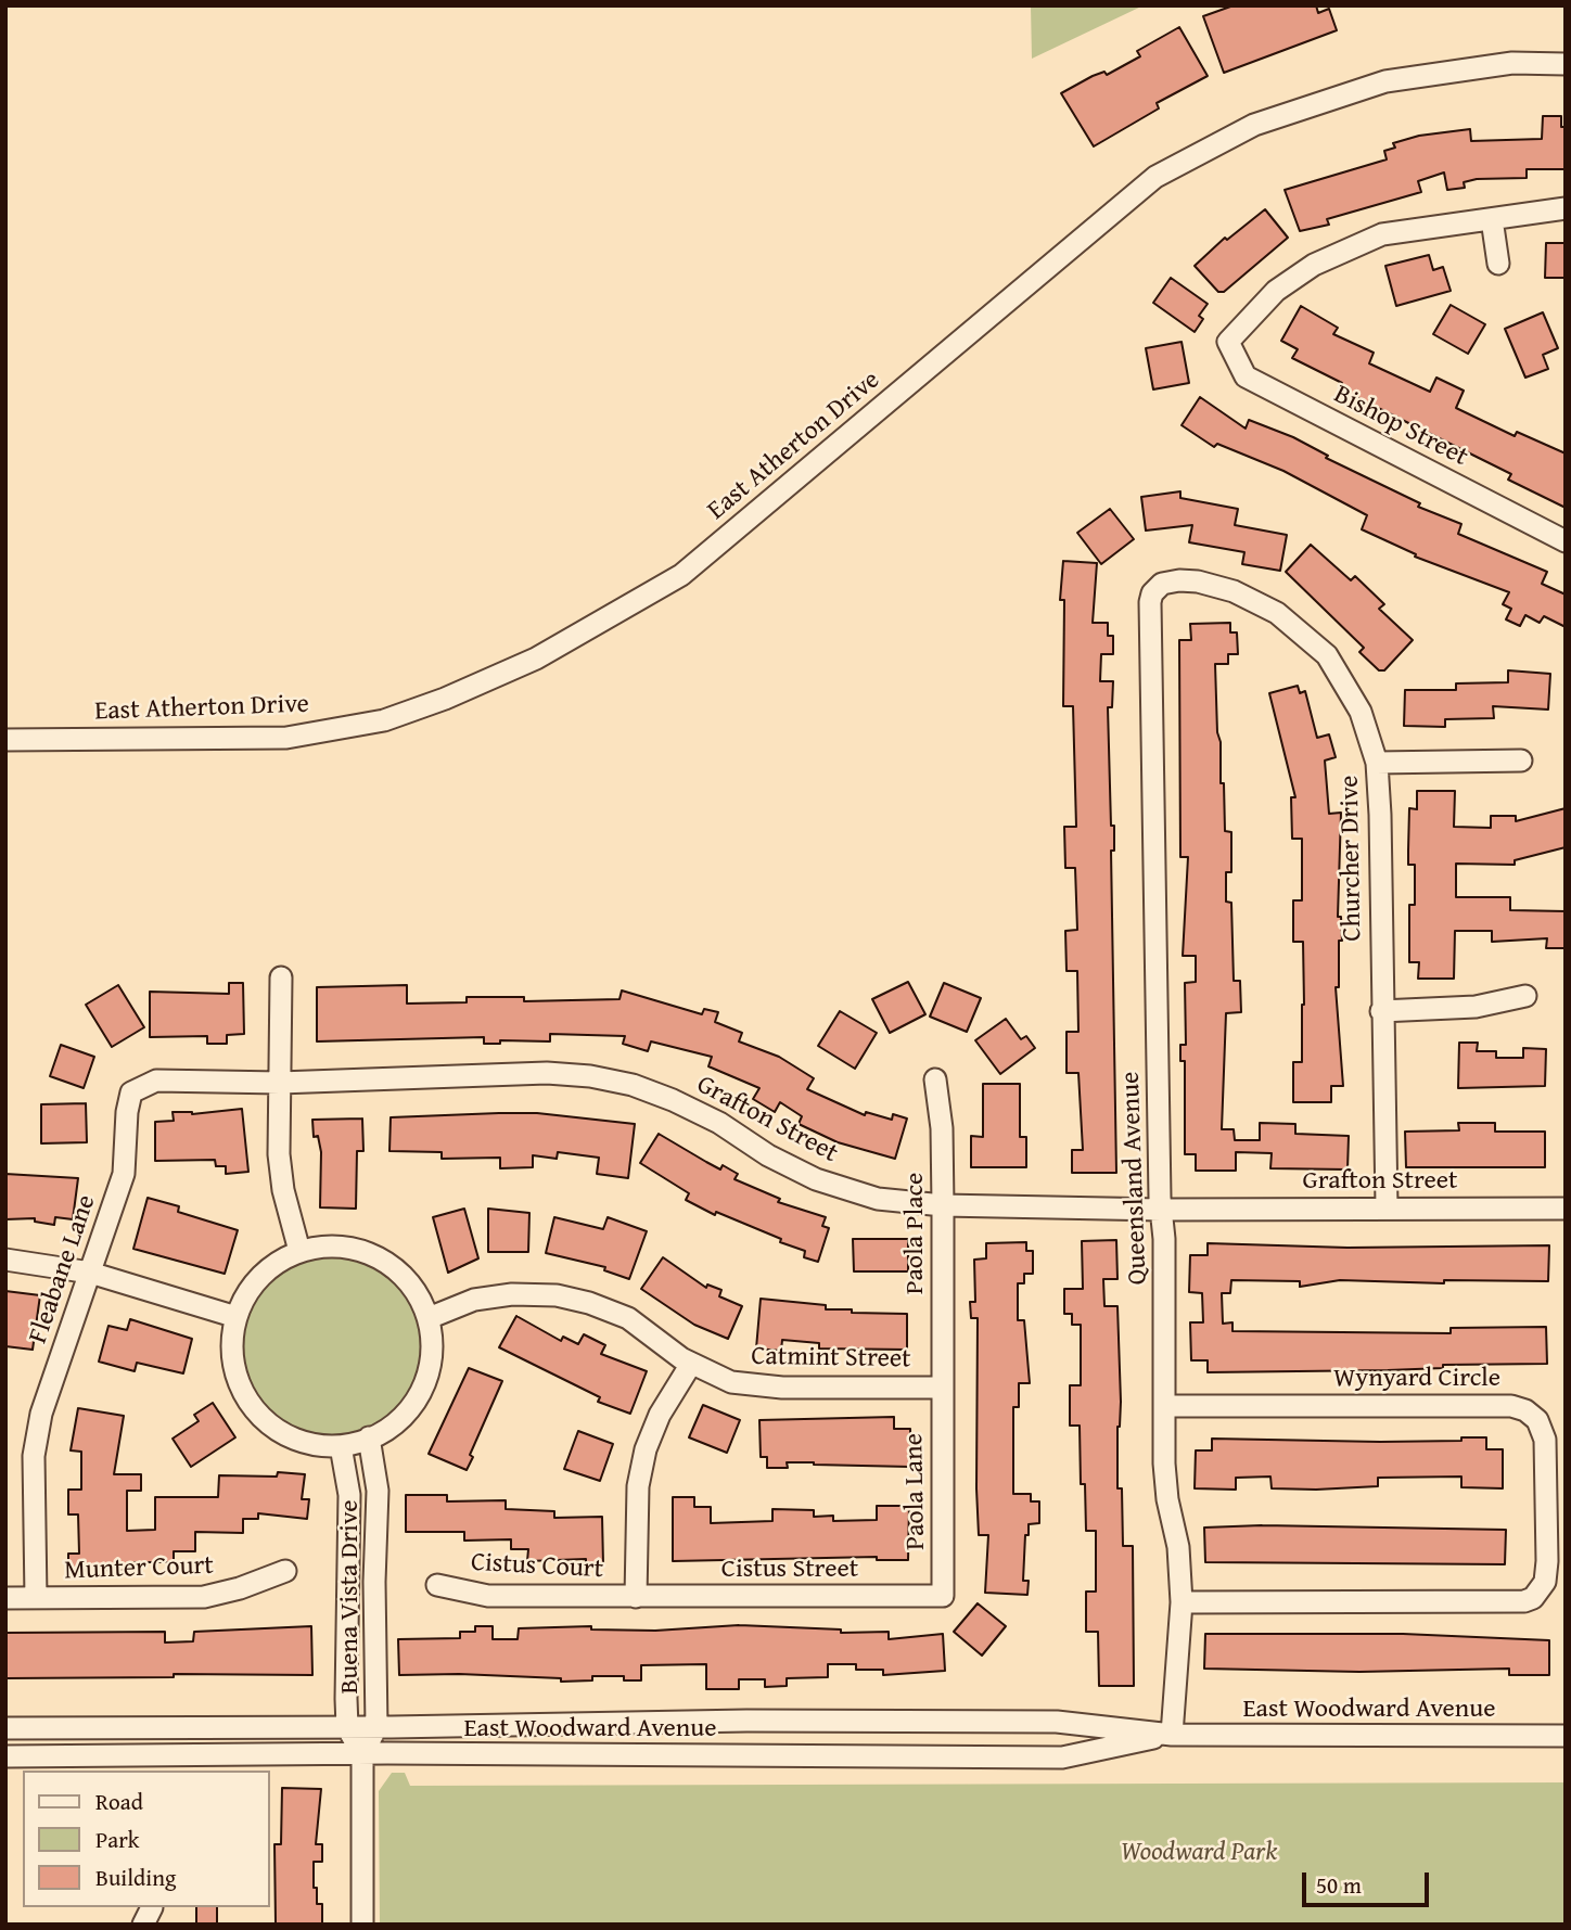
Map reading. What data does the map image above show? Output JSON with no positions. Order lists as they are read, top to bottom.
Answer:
{
  "streets": {
    "street": [
      "Bishop Street",
      "East Atherton Drive",
      "Churcher Drive",
      "Grafton Street",
      "Queensland Avenue",
      "Paola Place",
      "Fleabane Lane",
      "Catmint Street",
      "Wynyard Circle",
      "Paola Lane",
      "Cistus Court",
      "Munter Court",
      "Cistus Street",
      "Buena Vista Drive",
      "East Woodward Avenue"
    ]
  },
  "crossings": [
    ["Churcher Drive", "Grafton Street"],
    ["Churcher Drive", "Queensland Avenue"],
    ["Grafton Street", "Queensland Avenue"],
    ["Grafton Street", "Paola Place"],
    ["Grafton Street", "Fleabane Lane"],
    ["Queensland Avenue", "Wynyard Circle"],
    ["Queensland Avenue", "East Woodward Avenue"],
    ["Paola Place", "Catmint Street"],
    ["Paola Place", "Paola Lane"],
    ["Fleabane Lane", "Munter Court"],
    ["Catmint Street", "Paola Lane"],
    ["Catmint Street", "Buena Vista Drive"],
    ["Paola Lane", "Cistus Street"],
    ["Cistus Court", "Cistus Street"],
    ["Buena Vista Drive", "East Woodward Avenue"]
  ],
  "parks": ["Woodward Park"],
  "legend": ["Road", "Park", "Building"],
  "scale_bar": "50 m"
}
